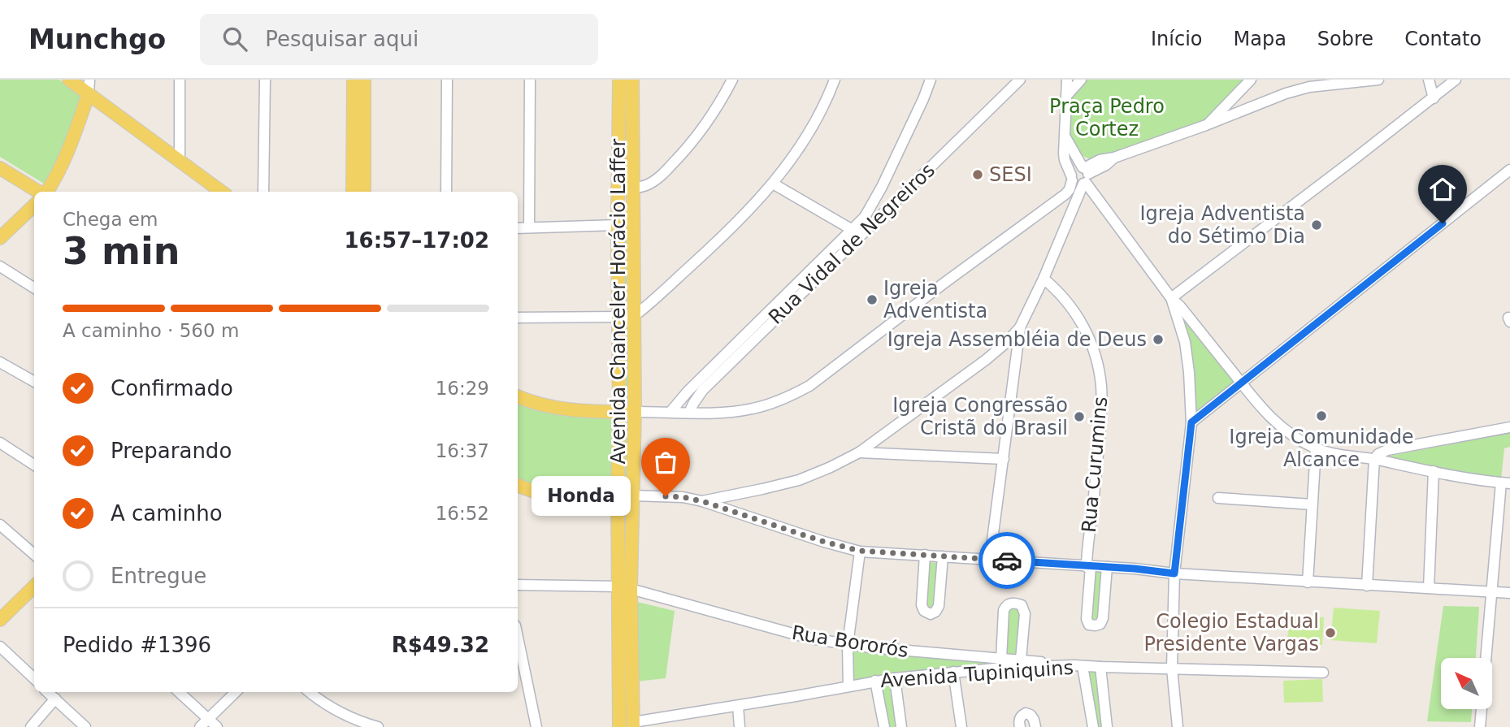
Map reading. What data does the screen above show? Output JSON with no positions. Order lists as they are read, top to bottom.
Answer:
{
  "streets": {
    "main road": ["Avenida Chanceler Horácio Laffer"],
    "street": [
      "Rua Vidal de Negreiros",
      "Rua Curumins",
      "Rua Bororós",
      "Avenida Tupiniquins"
    ]
  },
  "crossings": [
    ["Avenida Chanceler Horácio Laffer", "Rua Bororós"],
    ["Avenida Chanceler Horácio Laffer", "Avenida Tupiniquins"],
    ["Rua Bororós", "Avenida Tupiniquins"]
  ],
  "parks": ["Praça Pedro Cortez"],
  "places": [
    "SESI",
    "Igreja Adventista do Sétimo Dia",
    "Igreja Adventista",
    "Igreja Assembléia de Deus",
    "Igreja Comunidade Alcance",
    "Igreja Congressão Cristã do Brasil",
    "Honda",
    "Colegio Estadual Presidente Vargas"
  ],
  "north": "top left",
  "page": {
    "header": "Munchgo",
    "search": "Pesquisar aqui",
    "nav": [
      "Início",
      "Mapa",
      "Sobre",
      "Contato"
    ],
    "heading": ["3 min", "Chega em", "16:57–17:02"],
    "panel": ["Pedido #1396", "R$49.32"],
    "bar": "A caminho · 560 m",
    "list": [
      ["Confirmado", "16:29"],
      ["Preparando", "16:37"],
      ["A caminho", "16:52"],
      "Entregue"
    ],
    "bubble": "Honda"
  }
}
